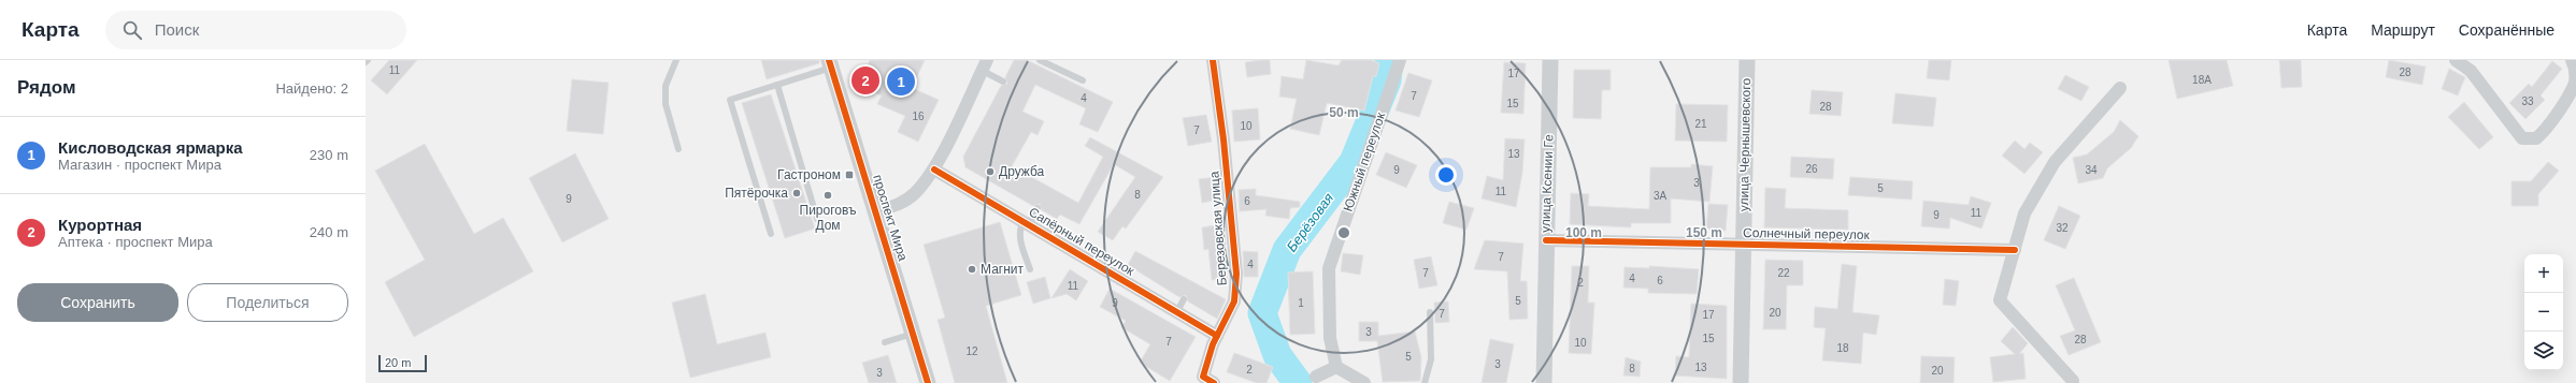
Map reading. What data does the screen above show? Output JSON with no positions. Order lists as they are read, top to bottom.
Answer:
{
  "streets": {
    "street": [
      "улица Чернышевского",
      "Южный переулок",
      "улица Ксении Ге",
      "проспект Мира",
      "Березовская улица",
      "Солнечный переулок",
      "Сапёрный переулок"
    ]
  },
  "crossings": [
    ["улица Чернышевского", "Солнечный переулок"],
    ["улица Ксении Ге", "Солнечный переулок"],
    ["Березовская улица", "Сапёрный переулок"]
  ],
  "water": ["Берёзовая"],
  "places": {
    "other": [
      "Дружба",
      "Пятёрочка",
      "Пироговъ Дом",
      "Магнит"
    ],
    "transit": ["Гастроном"]
  },
  "house_numbers": [
    "11",
    "28",
    "17",
    "18А",
    "7",
    "4",
    "33",
    "15",
    "28",
    "16",
    "21",
    "10",
    "7",
    "13",
    "26",
    "9",
    "34",
    "3",
    "5",
    "11",
    "8",
    "3А",
    "9",
    "6",
    "11",
    "9",
    "32",
    "7",
    "4",
    "7",
    "22",
    "4",
    "6",
    "2",
    "11",
    "5",
    "9",
    "1",
    "20",
    "7",
    "17",
    "3",
    "15",
    "28",
    "7",
    "10",
    "18",
    "12",
    "5",
    "3",
    "13",
    "8",
    "2",
    "20",
    "3"
  ],
  "scale_bar": "20 m",
  "page": {
    "header": "Карта",
    "search": "Поиск",
    "nav": ["Карта", "Маршрут", "Сохранённые"],
    "heading": ["Рядом", "Найдено: 2"],
    "pins": ["2", "1"],
    "list": [
      {
        "mark": "1",
        "name": "Кисловодская ярмарка",
        "note": "Магазин · проспект Мира",
        "value": "230 m"
      },
      {
        "mark": "2",
        "name": "Курортная",
        "note": "Аптека · проспект Мира",
        "value": "240 m"
      }
    ],
    "map_buttons": ["+", "−"],
    "buttons": ["Сохранить", "Поделиться"],
    "scale": "20 m"
  },
  "rings": ["50 m", "100 m", "150 m"]
}
